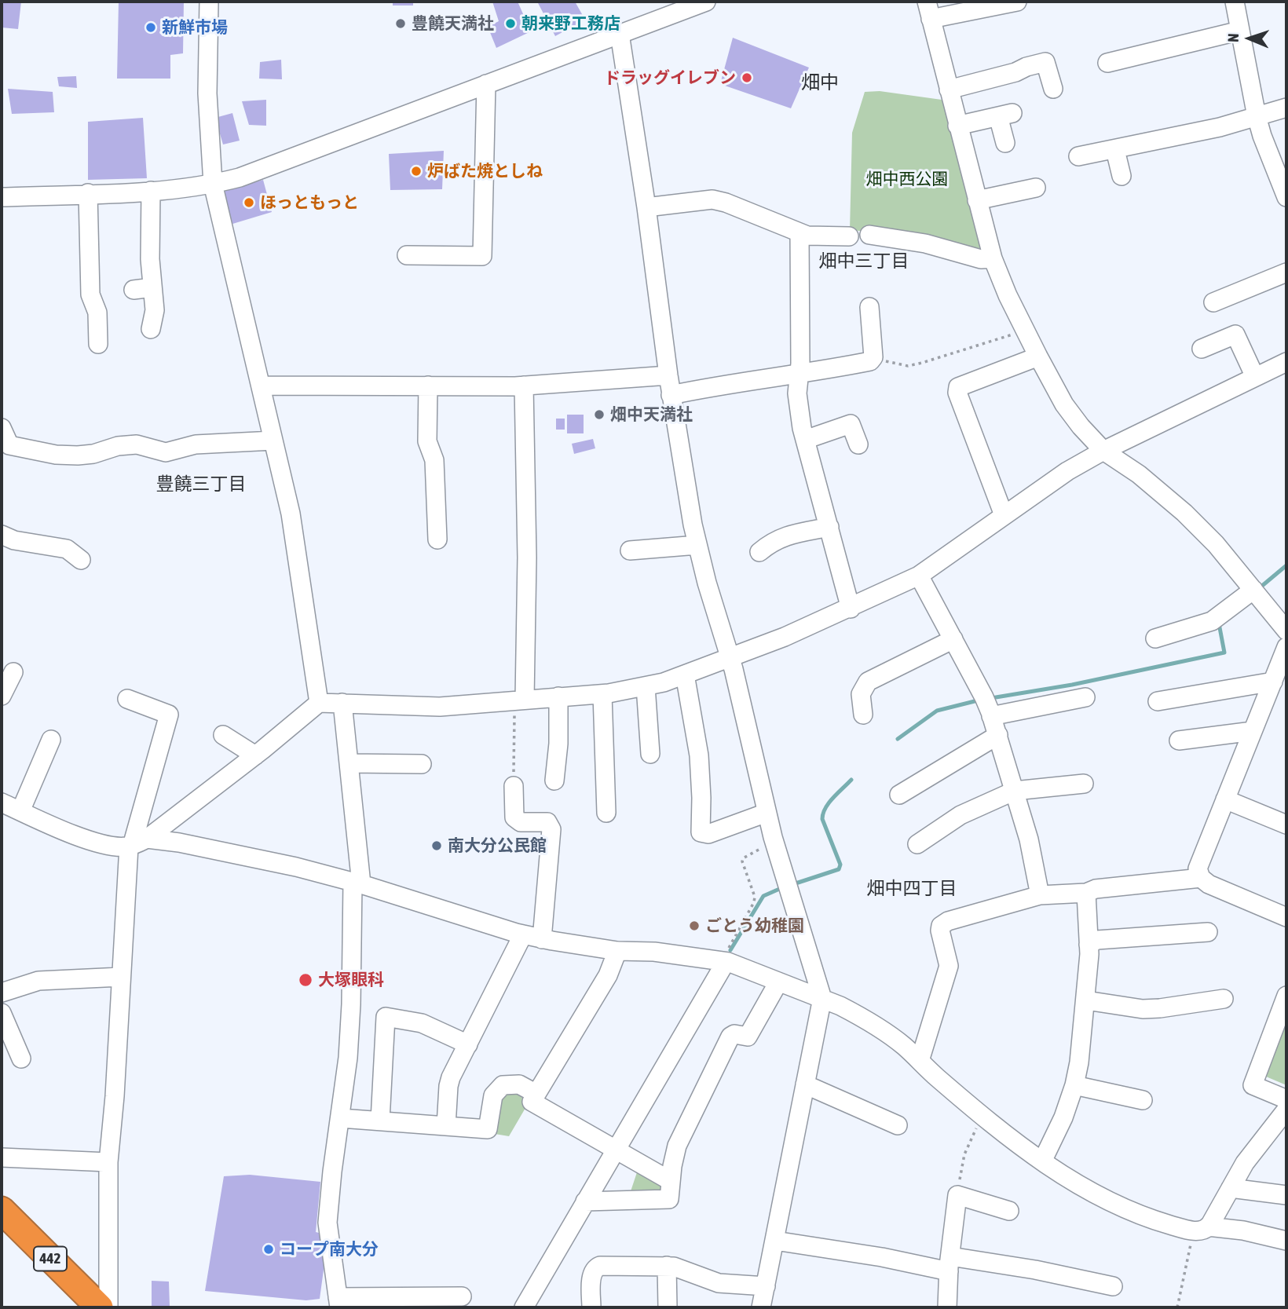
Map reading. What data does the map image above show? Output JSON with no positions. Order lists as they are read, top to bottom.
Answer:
{
  "streets": {
    "highway": ["442"]
  },
  "districts": [
    "畑中",
    "畑中三丁目",
    "豊饒三丁目",
    "畑中四丁目"
  ],
  "parks": ["畑中西公園"],
  "places": [
    "豊饒天満社",
    "朝来野工務店",
    "新鮮市場",
    "ドラッグイレブン",
    "炉ばた焼としね",
    "ほっともっと",
    "畑中天満社",
    "南大分公民館",
    "ごとう幼稚園",
    "大塚眼科",
    "コープ南大分"
  ],
  "north": "left"
}
